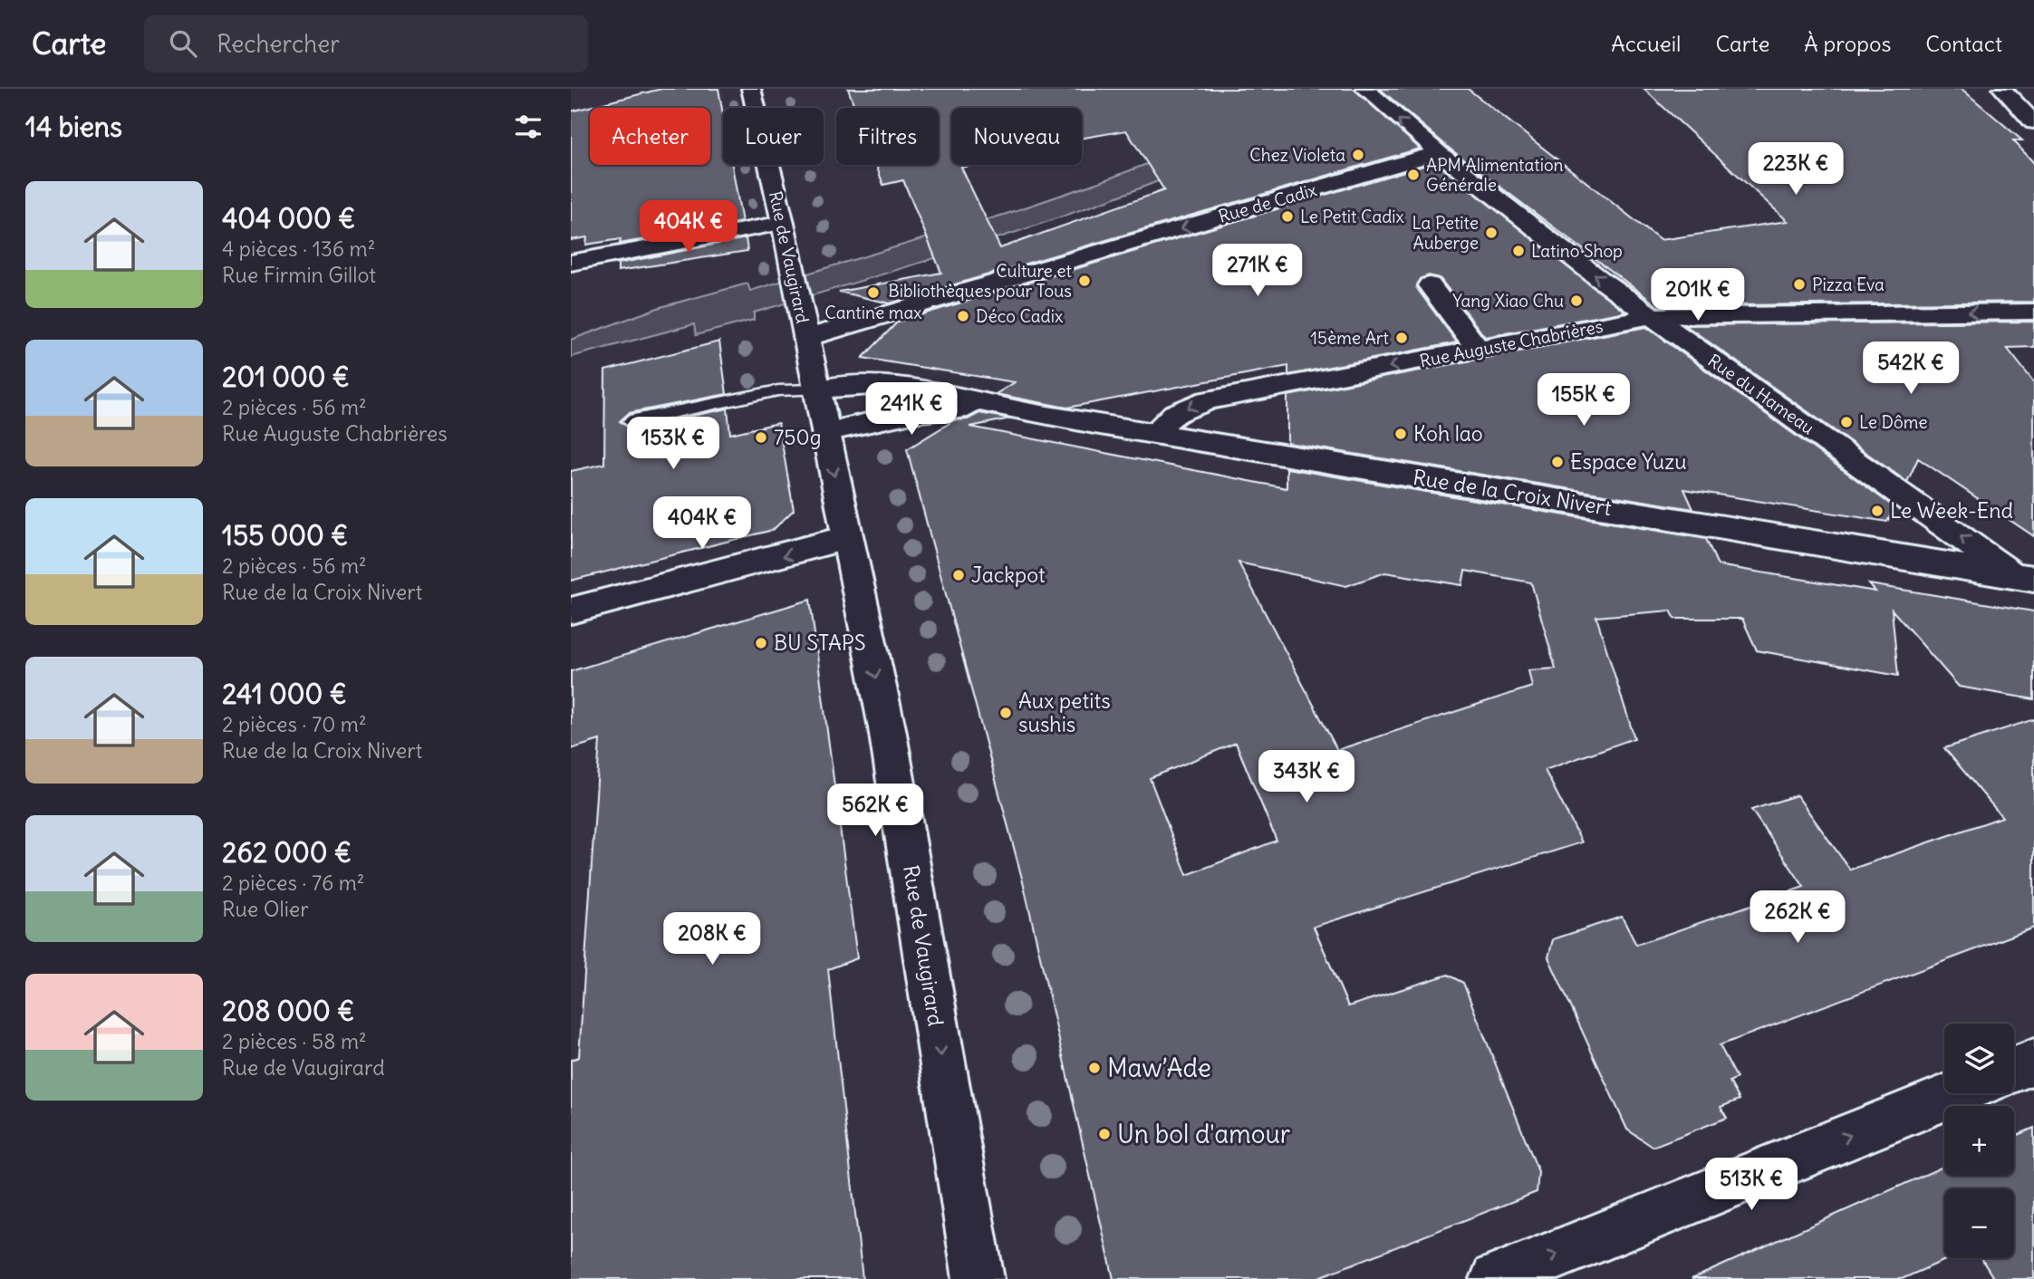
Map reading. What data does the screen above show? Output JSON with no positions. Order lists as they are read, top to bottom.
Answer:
{
  "streets": {
    "street": [
      "Rue de Cadix",
      "Rue de Vaugirard",
      "Rue Auguste Chabrières",
      "Rue du Hameau",
      "Rue de la Croix Nivert"
    ]
  },
  "crossings": [
    ["Rue de Cadix", "Rue de Vaugirard"],
    ["Rue de Cadix", "Rue du Hameau"],
    ["Rue de Vaugirard", "Rue de la Croix Nivert"],
    ["Rue Auguste Chabrières", "Rue du Hameau"],
    ["Rue Auguste Chabrières", "Rue de la Croix Nivert"],
    ["Rue du Hameau", "Rue de la Croix Nivert"]
  ],
  "one_way": [
    "Rue de Cadix",
    "Rue de Vaugirard",
    "Rue Auguste Chabrières",
    "Rue du Hameau"
  ],
  "places": [
    "Chez Violeta",
    "APM Alimentation Générale",
    "Le Petit Cadix",
    "La Petite Auberge",
    "Latino Shop",
    "Culture et Bibliothèques pour Tous",
    "Pizza Eva",
    "Cantine max",
    "Yang Xiao Chu",
    "Déco Cadix",
    "15ème Art",
    "Le Dôme",
    "Koh lao",
    "750g",
    "Espace Yuzu",
    "Le Week-End",
    "Jackpot",
    "BU STAPS",
    "Aux petits sushis",
    "Maw’Ade",
    "Un bol d'amour"
  ],
  "page": {
    "header": "Carte",
    "search": "Rechercher",
    "nav": [
      "Accueil",
      "Carte",
      "À propos",
      "Contact"
    ],
    "heading": "14 biens",
    "chip": [
      "Acheter",
      "Louer",
      "Filtres",
      "Nouveau"
    ],
    "price": [
      "223K €",
      "404K €",
      "271K €",
      "201K €",
      "542K €",
      "155K €",
      "241K €",
      "153K €",
      "404K €",
      "343K €",
      "562K €",
      "262K €",
      "208K €",
      "513K €"
    ],
    "list": [
      {
        "name": "404 000 €",
        "note": "4 pièces · 136 m² · Rue Firmin Gillot"
      },
      {
        "name": "201 000 €",
        "note": "2 pièces · 56 m² · Rue Auguste Chabrières"
      },
      {
        "name": "155 000 €",
        "note": "2 pièces · 56 m² · Rue de la Croix Nivert"
      },
      {
        "name": "241 000 €",
        "note": "2 pièces · 70 m² · Rue de la Croix Nivert"
      },
      {
        "name": "262 000 €",
        "note": "2 pièces · 76 m² · Rue Olier"
      },
      {
        "name": "208 000 €",
        "note": "2 pièces · 58 m² · Rue de Vaugirard"
      }
    ],
    "map_buttons": ["+", "−"]
  }
}
